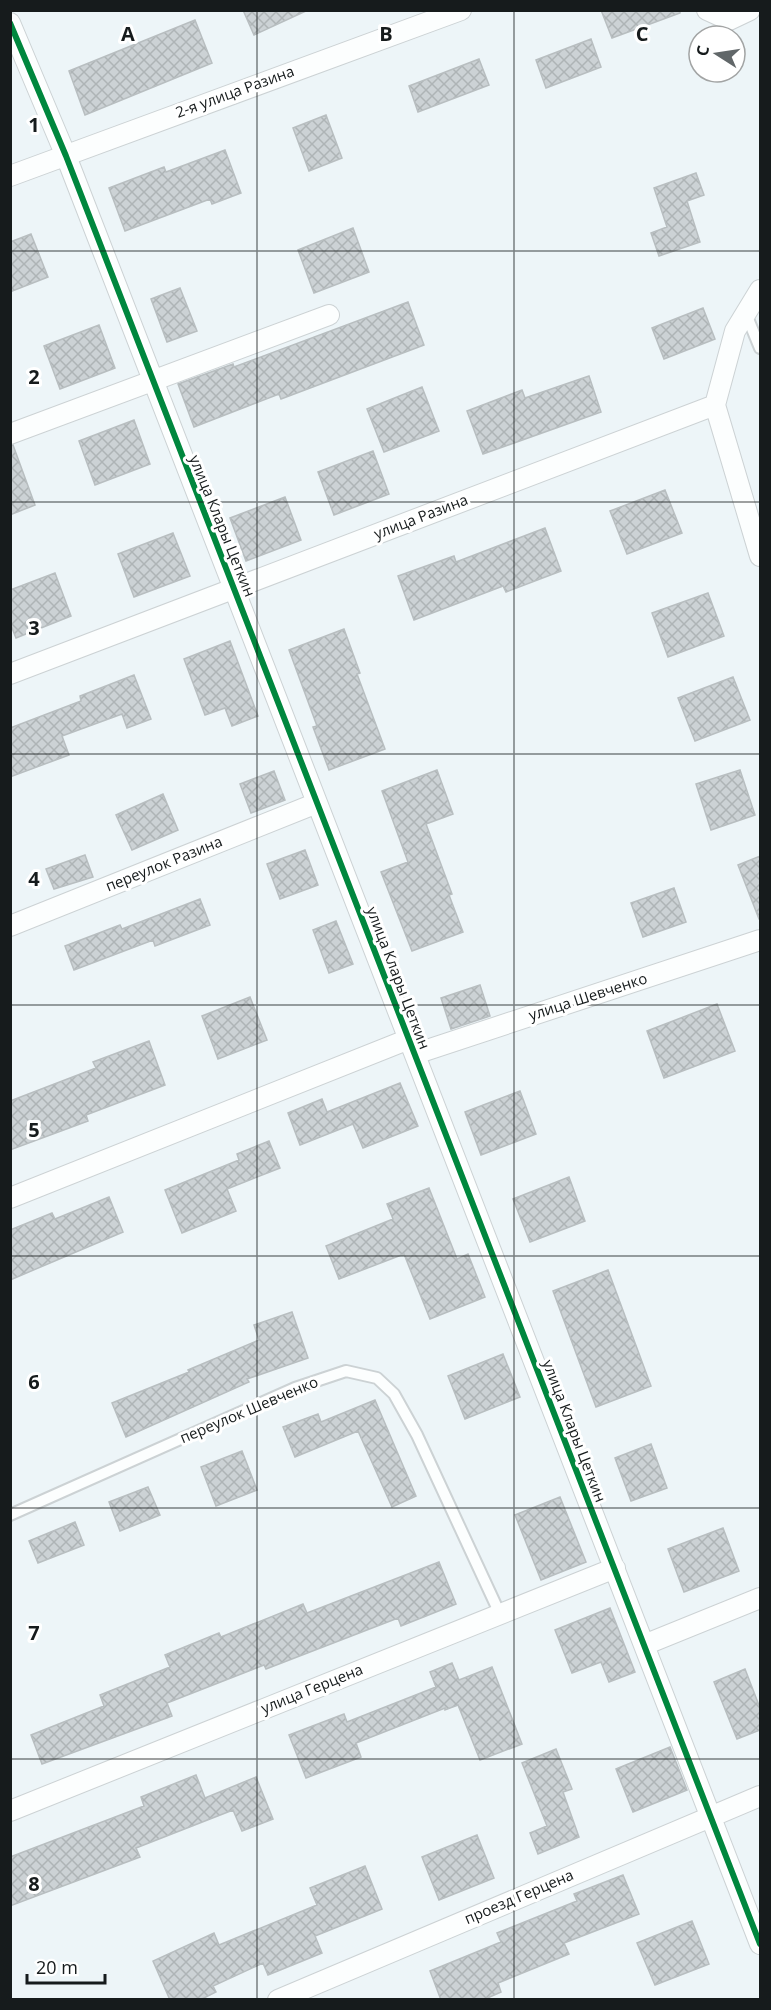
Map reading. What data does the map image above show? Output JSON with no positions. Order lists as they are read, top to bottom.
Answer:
{
  "streets": {
    "street": [
      "2-я улица Разина",
      "улица Разина",
      "улица Клары Цеткин",
      "переулок Разина",
      "улица Шевченко",
      "улица Герцена",
      "проезд Герцена"
    ],
    "lane": ["переулок Шевченко"]
  },
  "crossings": [
    ["2-я улица Разина", "улица Клары Цеткин"],
    ["улица Разина", "улица Клары Цеткин"],
    ["улица Клары Цеткин", "переулок Разина"],
    ["улица Клары Цеткин", "улица Шевченко"],
    ["улица Клары Цеткин", "улица Герцена"],
    ["улица Клары Цеткин", "проезд Герцена"],
    ["переулок Шевченко", "улица Герцена"]
  ],
  "scale_bar": "20 m",
  "north": "left",
  "grid": {
    "columns": ["A", "B", "C"],
    "rows": [
      "1",
      "2",
      "3",
      "4",
      "5",
      "6",
      "7",
      "8"
    ]
  }
}
